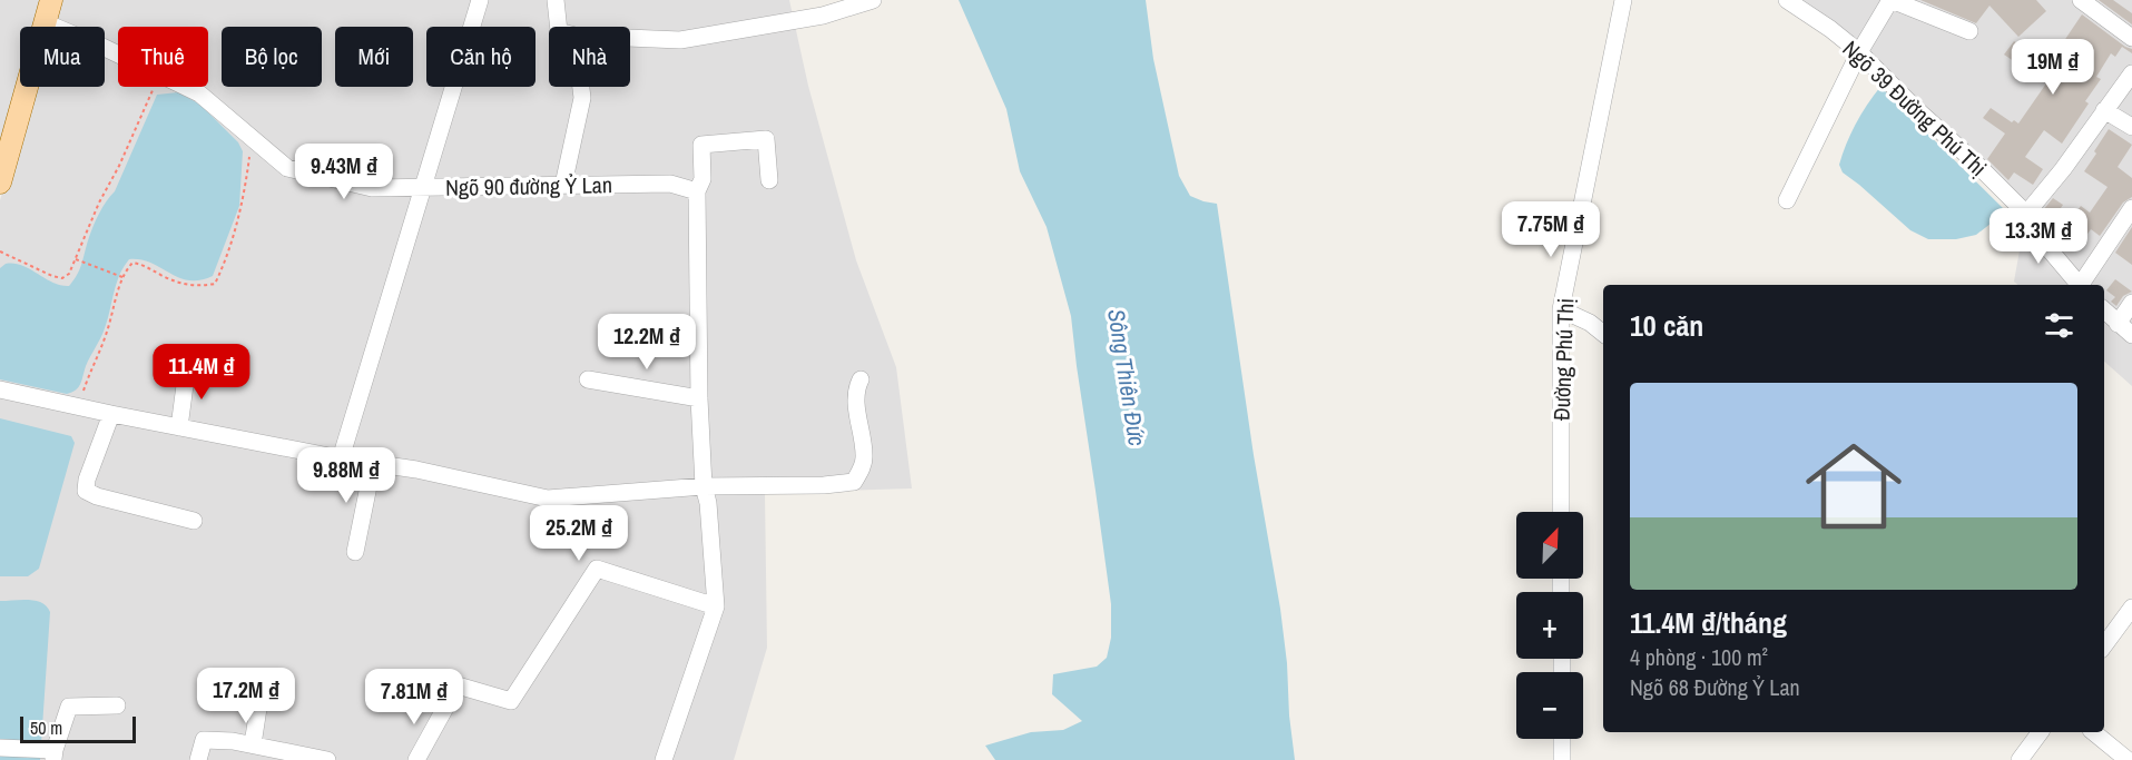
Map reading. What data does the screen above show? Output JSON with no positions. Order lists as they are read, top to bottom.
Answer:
{
  "streets": {
    "street": ["Ngõ 39 Đường Phú Thị", "Ngõ 90 đường Ỷ Lan", "Đường Phú Thị"]
  },
  "water": ["Sông Thiên Đức"],
  "scale_bar": "50 m",
  "north": "top right",
  "page": {
    "chip": [
      "Mua",
      "Thuê",
      "Bộ lọc",
      "Mới",
      "Căn hộ",
      "Nhà"
    ],
    "price": [
      "19M ₫",
      "9.43M ₫",
      "7.75M ₫",
      "13.3M ₫",
      "12.2M ₫",
      "11.4M ₫",
      "9.88M ₫",
      "25.2M ₫",
      "17.2M ₫",
      "7.81M ₫"
    ],
    "heading": "10 căn",
    "list": [
      {
        "name": "11.4M ₫/tháng",
        "note": "4 phòng · 100 m² · Ngõ 68 Đường Ỷ Lan"
      }
    ],
    "map_buttons": ["+", "−"],
    "scale": "50 m"
  }
}
